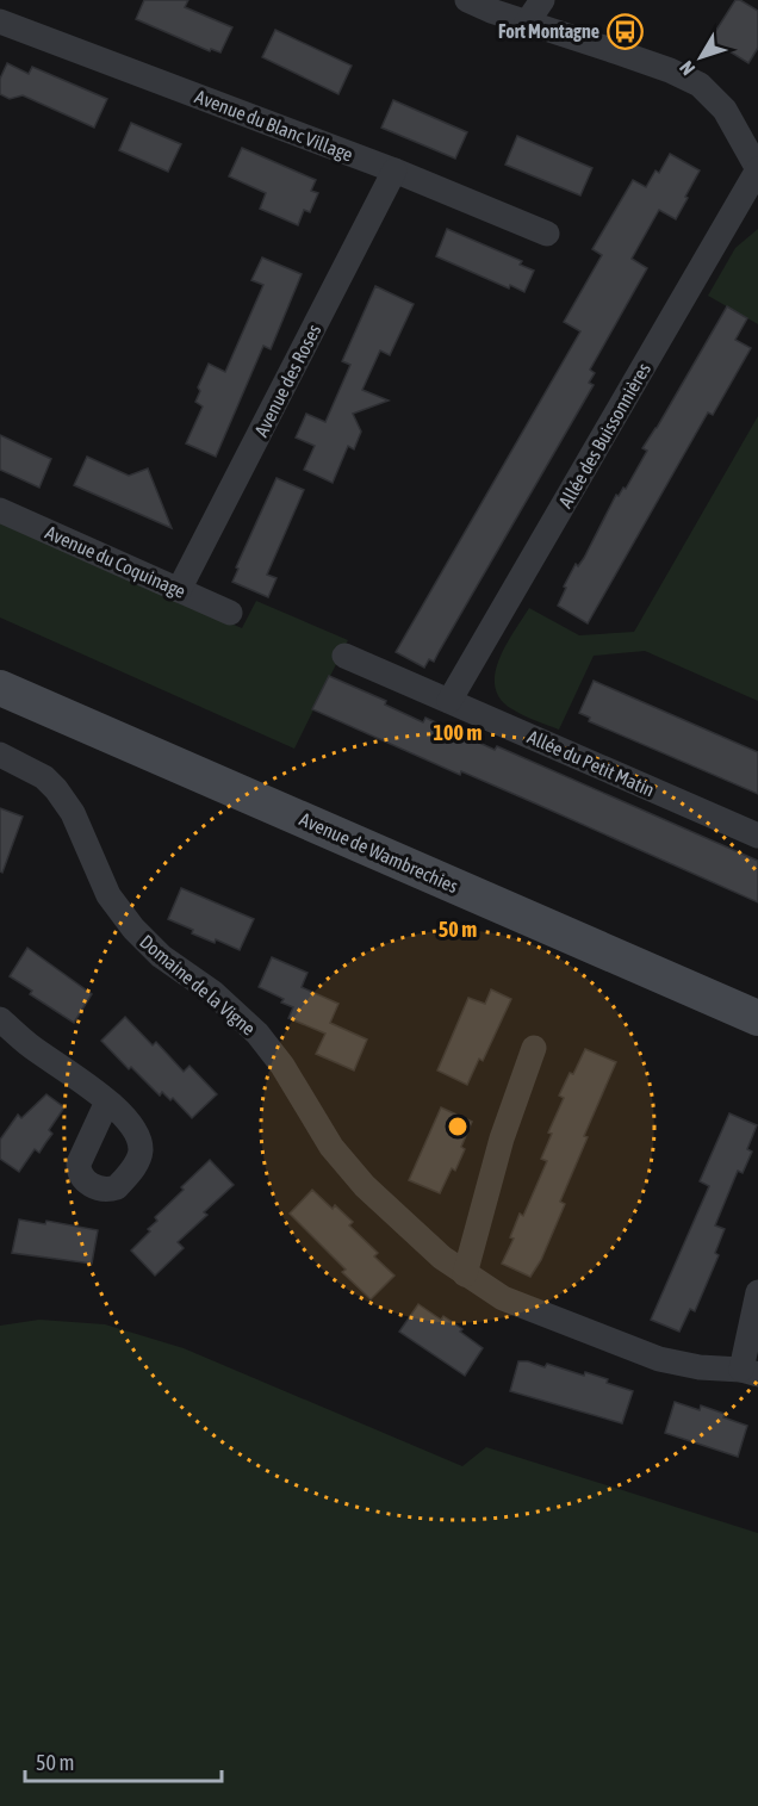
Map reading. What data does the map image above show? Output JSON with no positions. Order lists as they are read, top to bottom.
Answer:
{
  "streets": {
    "main road": ["Avenue de Wambrechies"],
    "street": [
      "Avenue du Blanc Village",
      "Avenue des Roses",
      "Allée des Buissonnières",
      "Avenue du Coquinage",
      "Allée du Petit Matin",
      "Domaine de la Vigne"
    ]
  },
  "crossings": [
    ["Avenue du Blanc Village", "Avenue des Roses"],
    ["Avenue des Roses", "Avenue du Coquinage"],
    ["Allée des Buissonnières", "Allée du Petit Matin"]
  ],
  "places": {
    "bus stop": ["Fort Montagne"]
  },
  "scale_bar": "50 m",
  "north": "bottom left",
  "rings": ["100 m", "50 m"]
}
